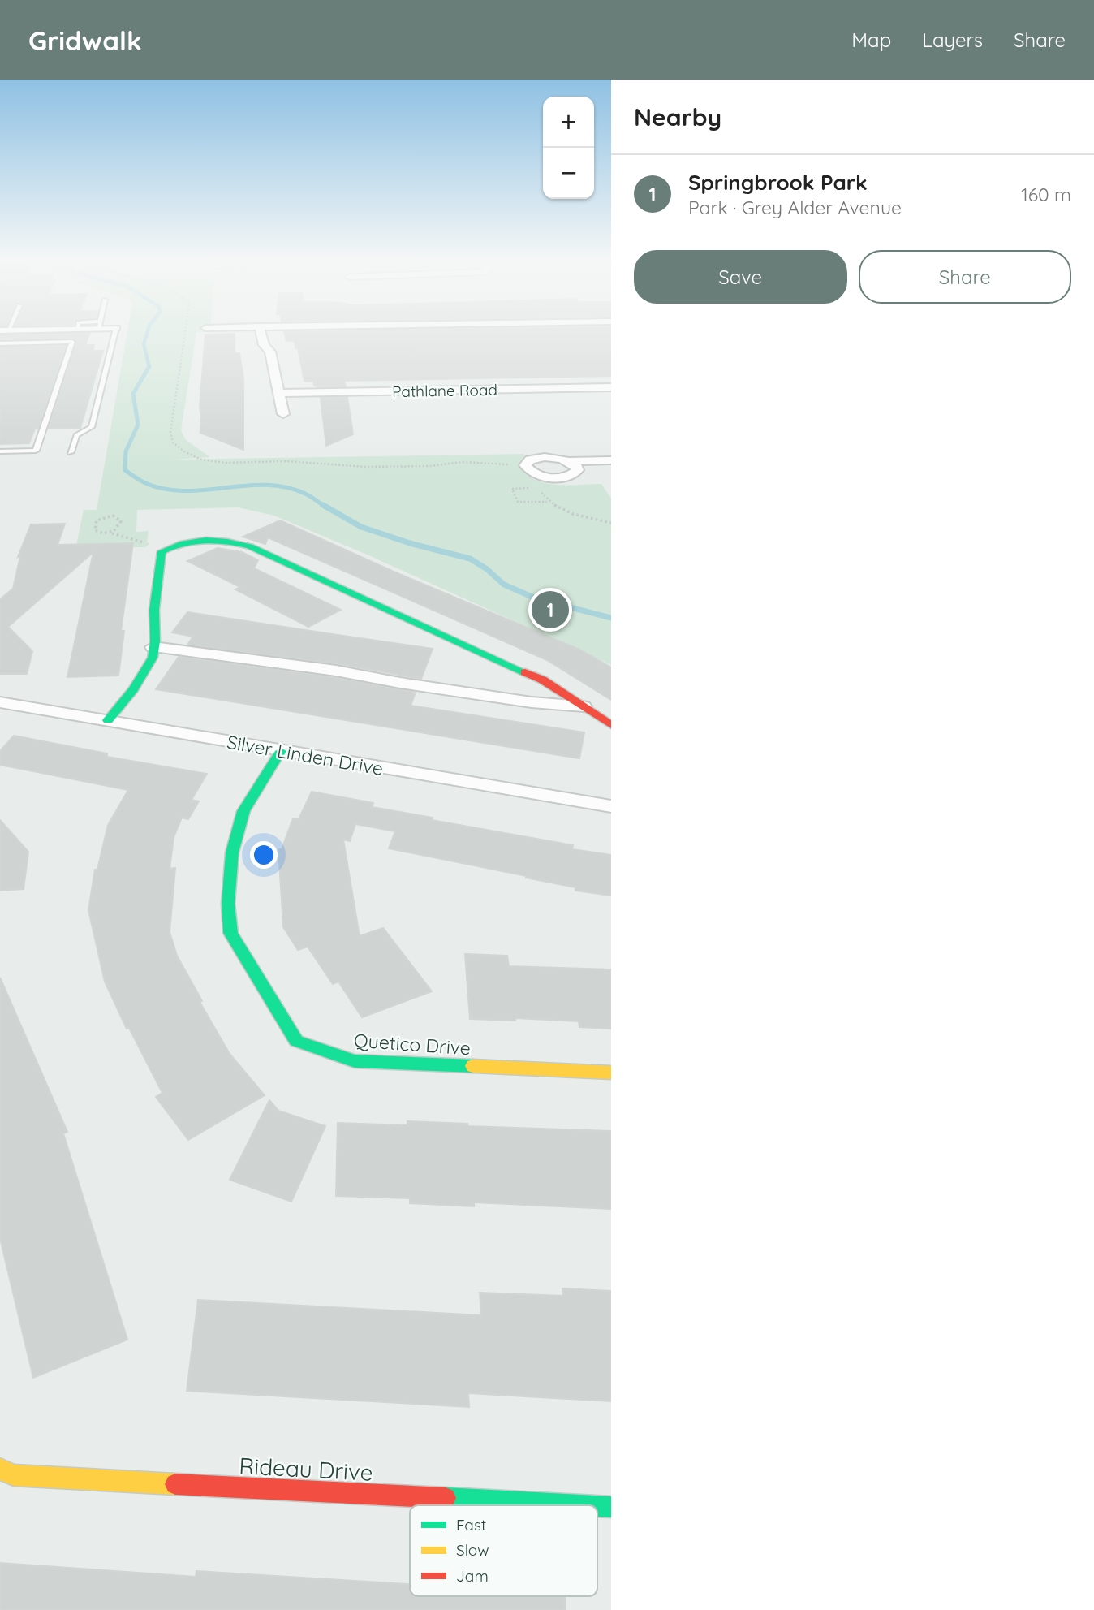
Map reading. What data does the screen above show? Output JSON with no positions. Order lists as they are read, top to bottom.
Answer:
{
  "streets": {
    "street": [
      "Pathlane Road",
      "Silver Linden Drive",
      "Quetico Drive",
      "Rideau Drive"
    ]
  },
  "crossings": [
    ["Silver Linden Drive", "Quetico Drive"]
  ],
  "legend": ["Fast", "Slow", "Jam"],
  "page": {
    "header": "Gridwalk",
    "nav": ["Map", "Layers", "Share"],
    "heading": "Nearby",
    "map_buttons": ["+", "−"],
    "list": [
      {
        "mark": "1",
        "name": "Springbrook Park",
        "note": "Park · Grey Alder Avenue",
        "value": "160 m"
      }
    ],
    "buttons": ["Save", "Share"],
    "pins": "1"
  }
}
